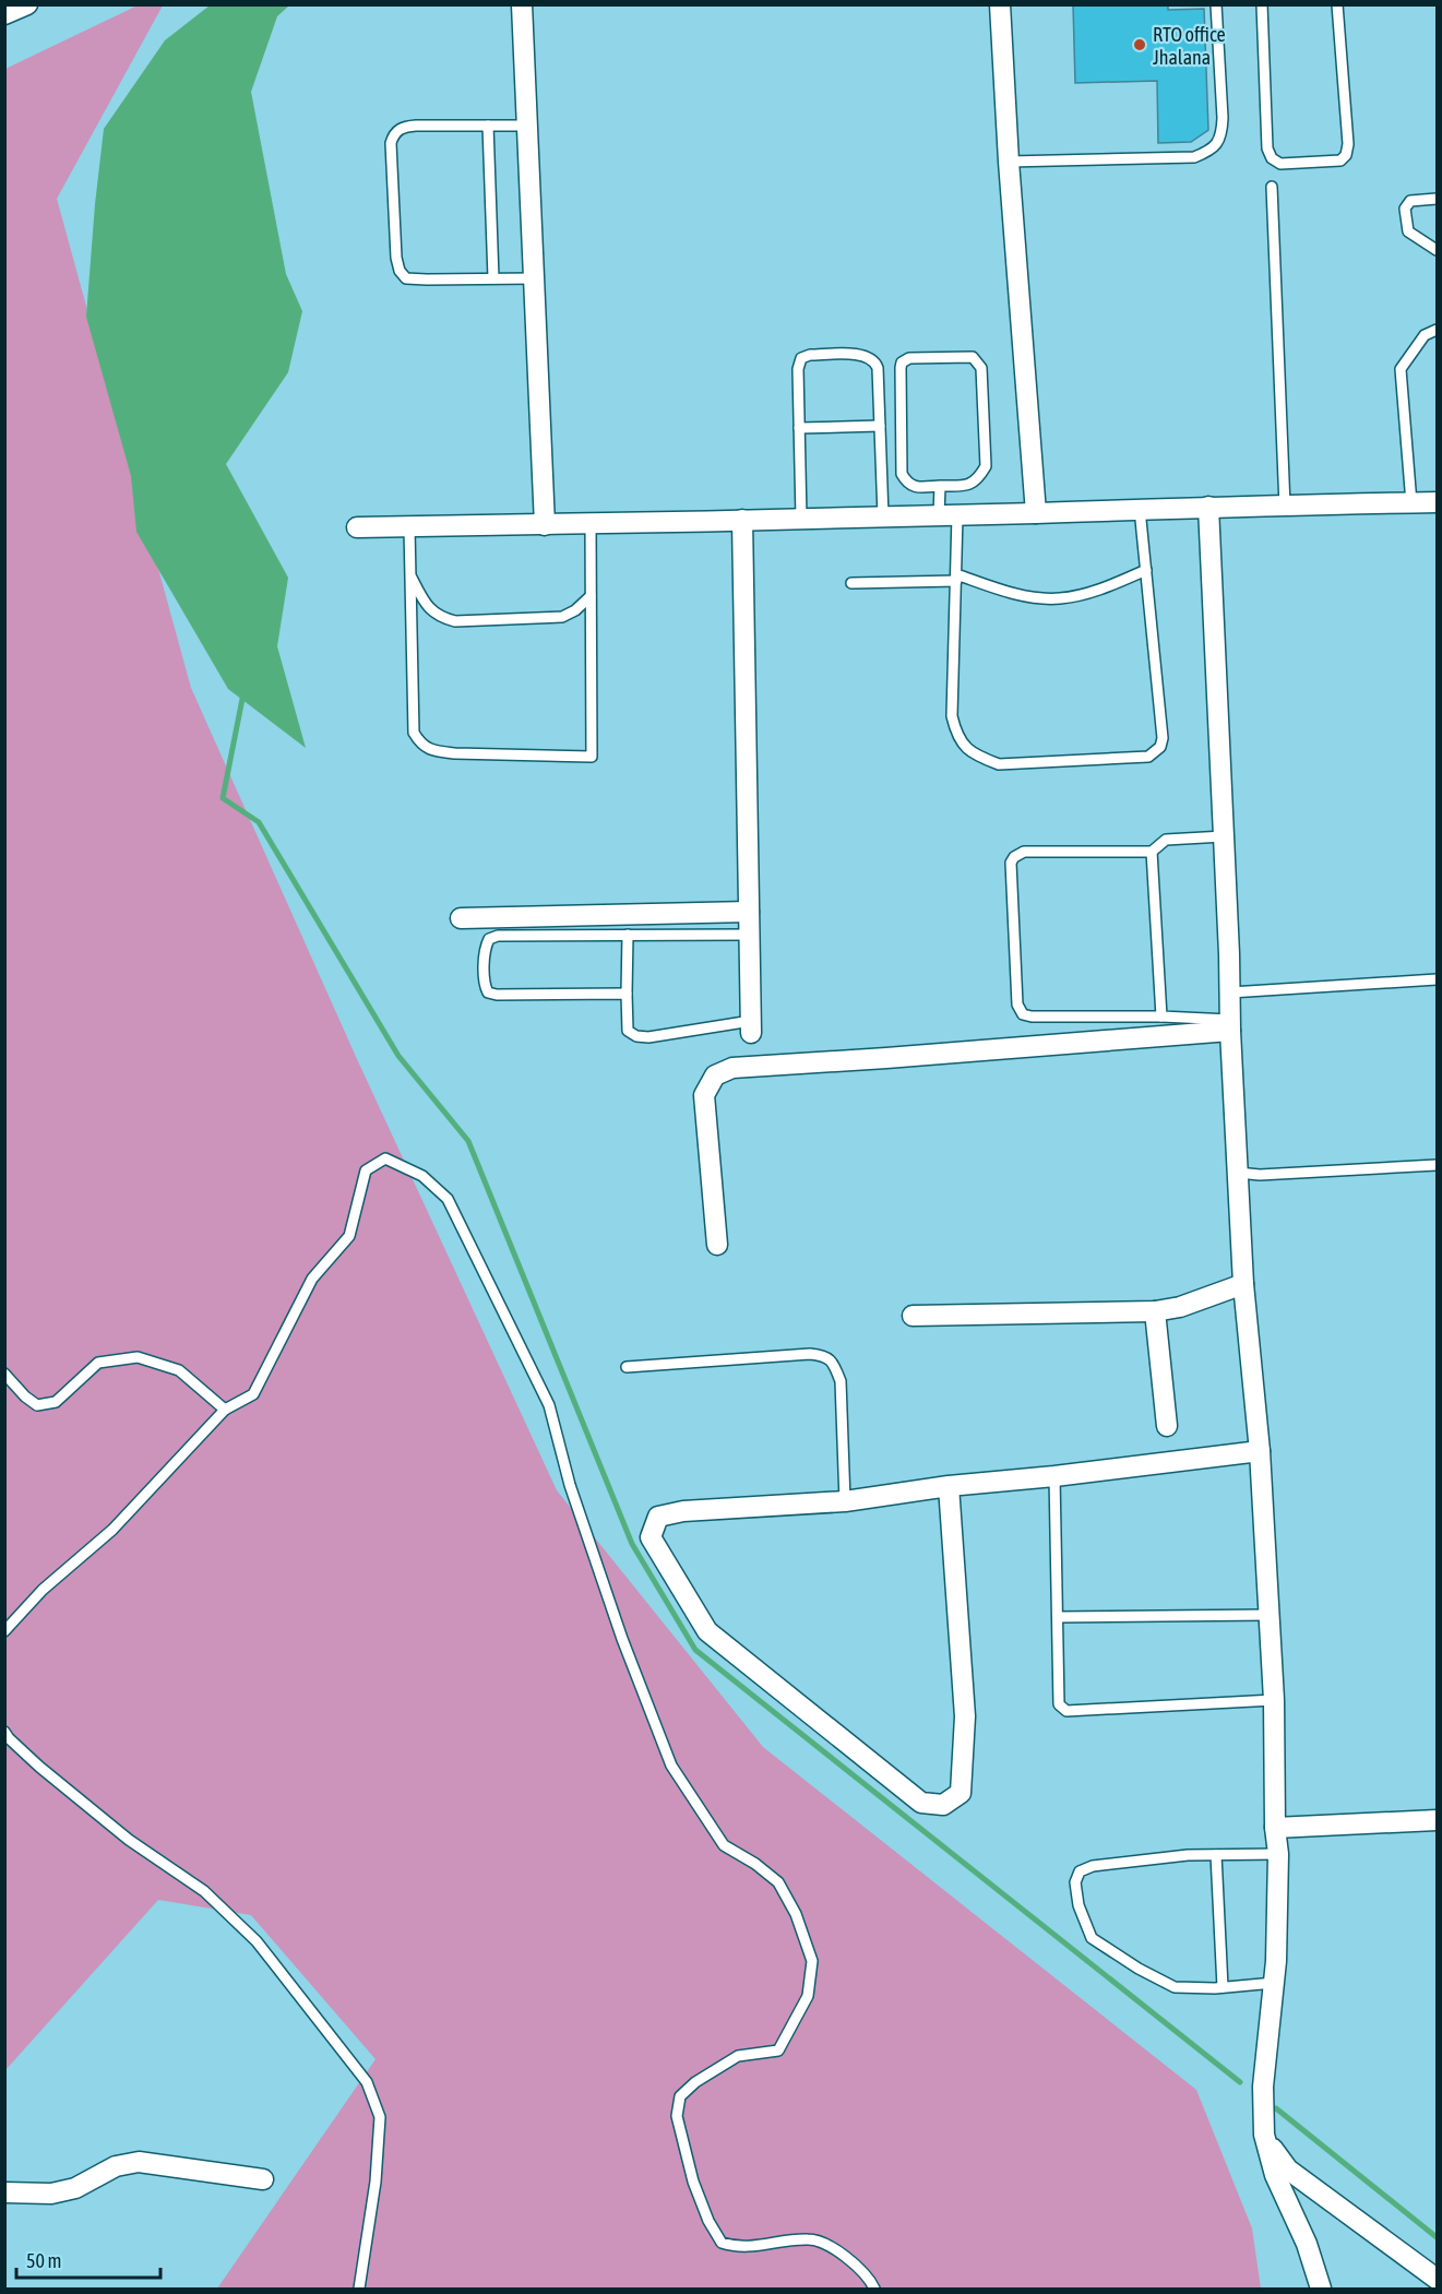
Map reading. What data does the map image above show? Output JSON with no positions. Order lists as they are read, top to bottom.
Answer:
{
  "places": ["RTO office Jhalana"],
  "scale_bar": "50 m"
}
